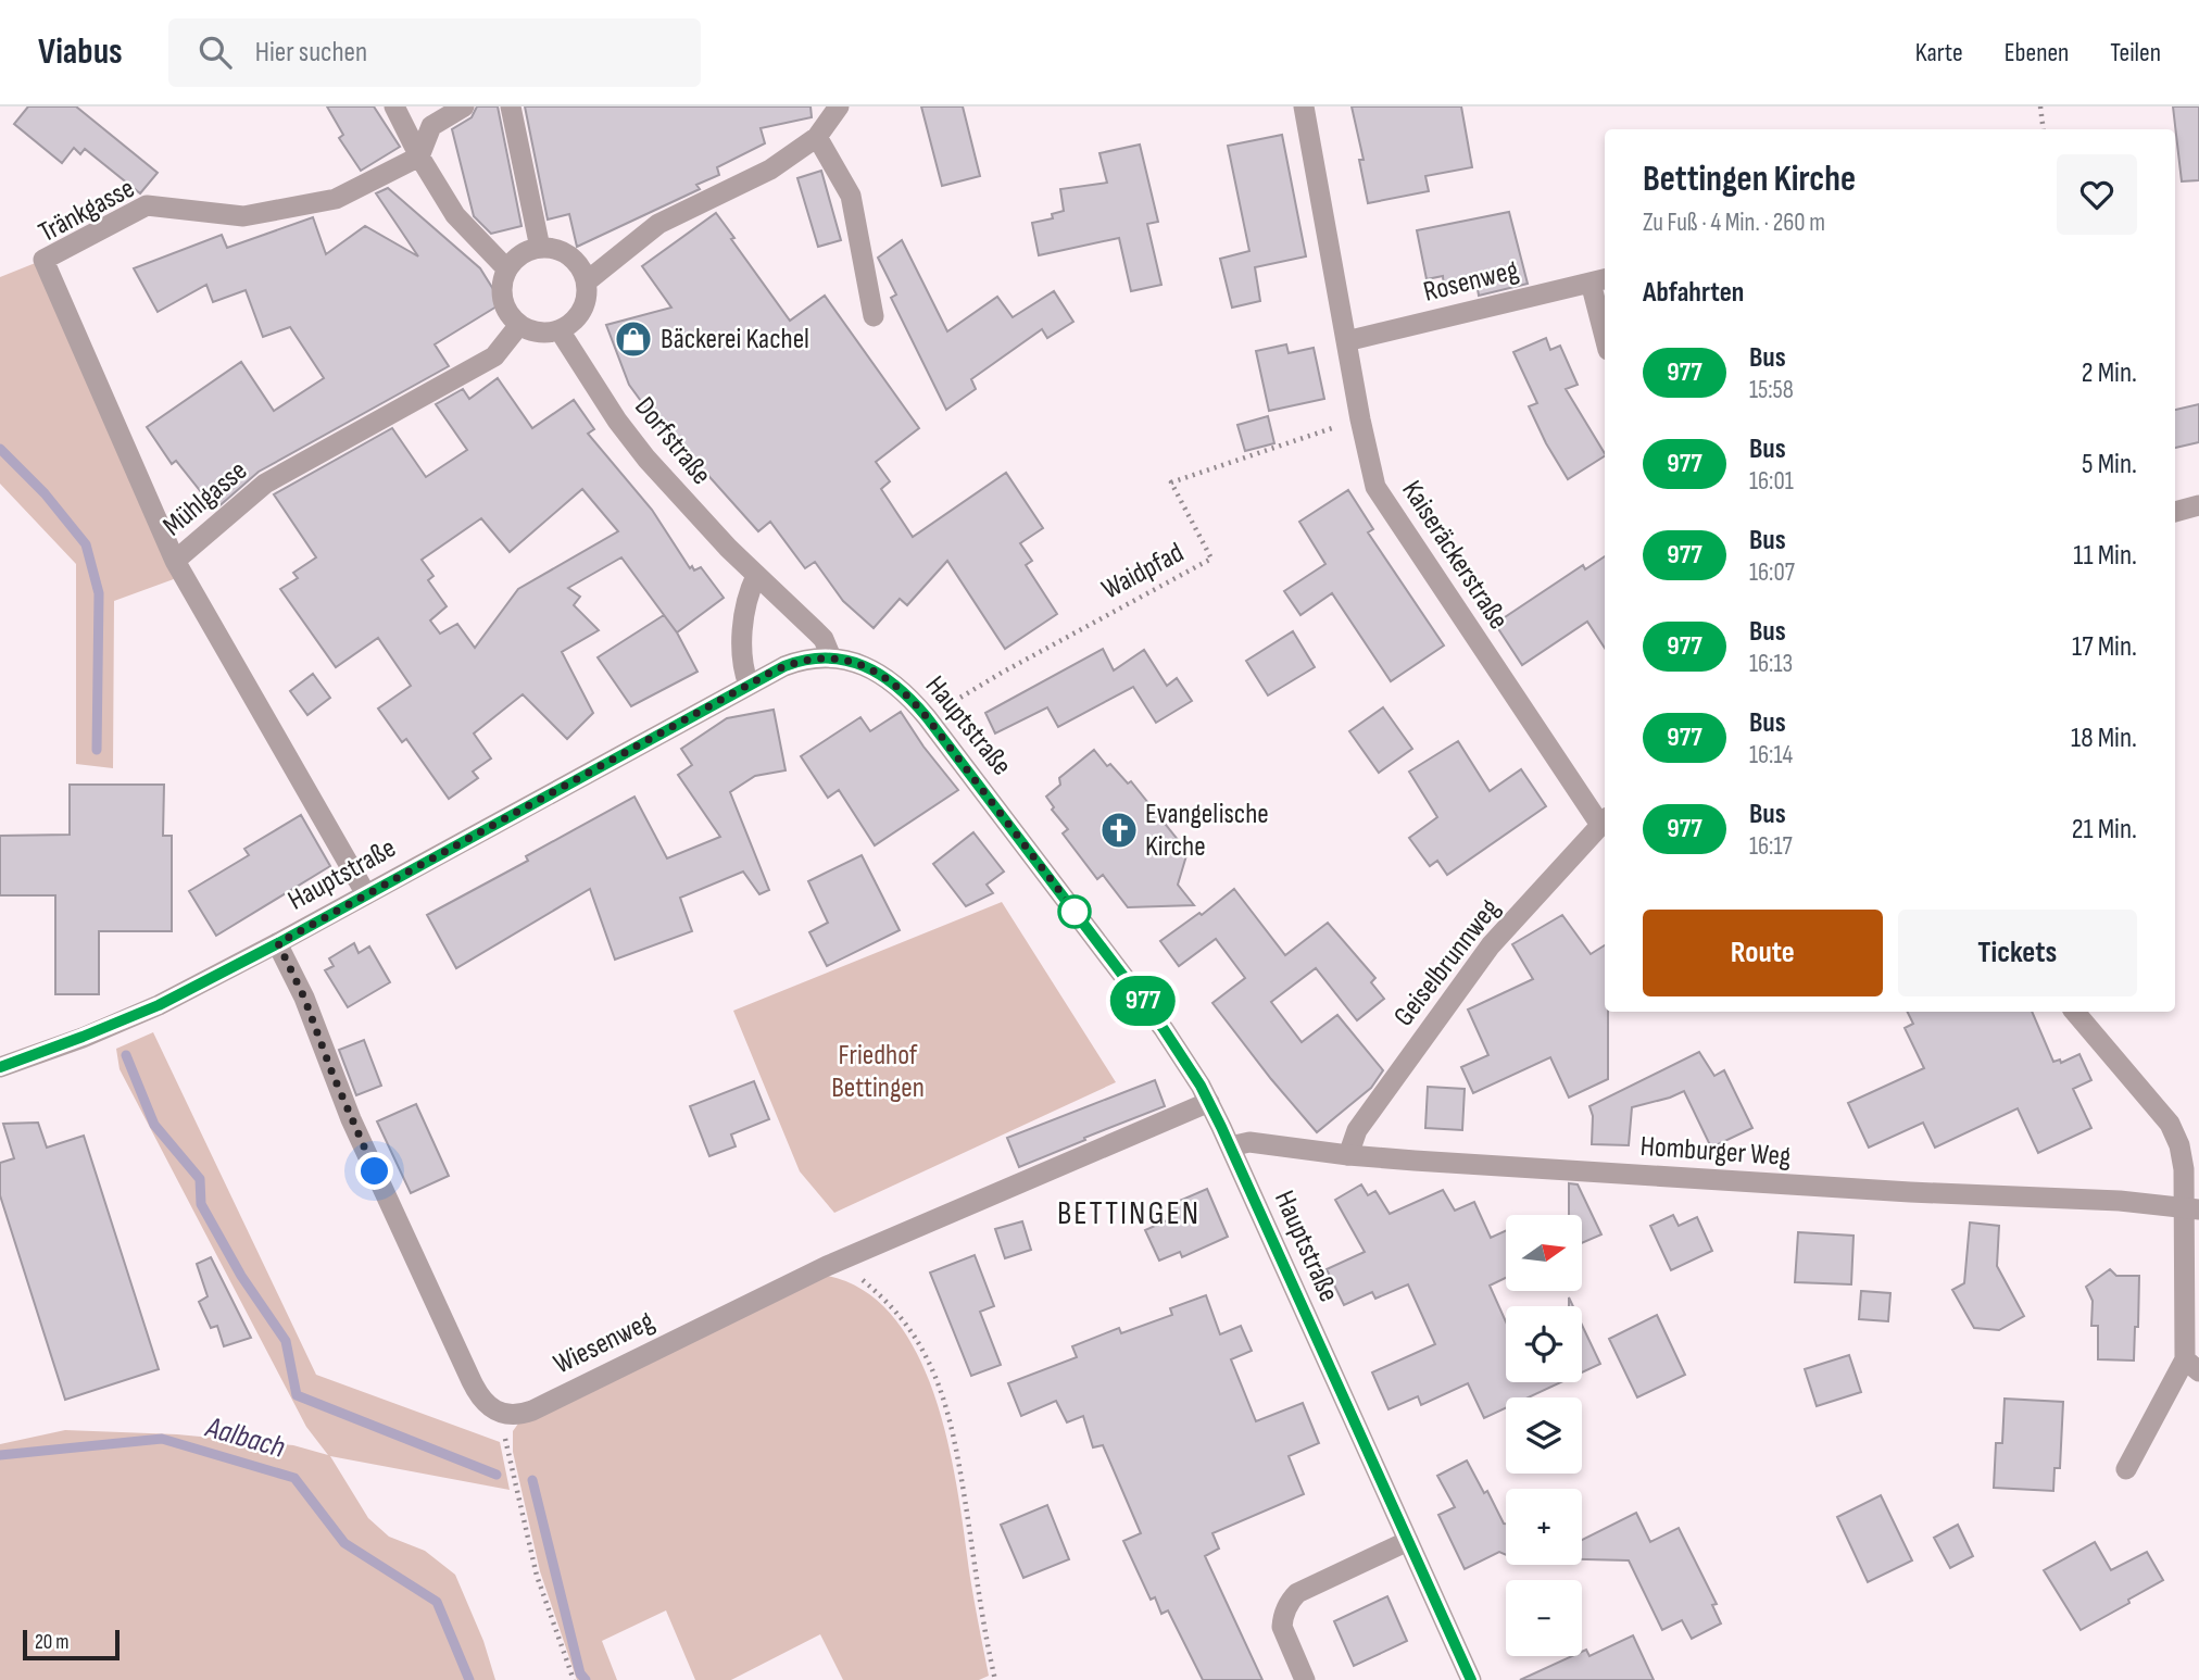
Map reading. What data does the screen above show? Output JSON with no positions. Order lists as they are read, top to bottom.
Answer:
{
  "streets": {
    "street": [
      "Tränkgasse",
      "Rosenweg",
      "Dorfstraße",
      "Mühlgasse",
      "Kaiseräckerstraße",
      "Hauptstraße",
      "Geiselbrunnweg",
      "Homburger Weg",
      "Wiesenweg"
    ],
    "path": ["Waidpfad"]
  },
  "crossings": [
    ["Tränkgasse", "Mühlgasse"],
    ["Rosenweg", "Kaiseräckerstraße"],
    ["Dorfstraße", "Mühlgasse"],
    ["Dorfstraße", "Hauptstraße"],
    ["Mühlgasse", "Hauptstraße"],
    ["Kaiseräckerstraße", "Waidpfad"],
    ["Kaiseräckerstraße", "Geiselbrunnweg"],
    ["Waidpfad", "Hauptstraße"],
    ["Hauptstraße", "Homburger Weg"],
    ["Hauptstraße", "Wiesenweg"],
    ["Geiselbrunnweg", "Homburger Weg"]
  ],
  "districts": ["BETTINGEN"],
  "water": ["Aalbach"],
  "parks": ["Friedhof Bettingen"],
  "places": {
    "shop": ["Bäckerei Kachel"],
    "church": ["Evangelische Kirche"]
  },
  "lines": ["bus line 977"],
  "scale_bar": "20 m",
  "north": "right",
  "page": {
    "header": "Viabus",
    "search": "Hier suchen",
    "nav": ["Karte", "Ebenen", "Teilen"],
    "on_map": "977",
    "heading": [
      ["Bettingen Kirche", "Zu Fuß · 4 Min. · 260 m"],
      "Abfahrten"
    ],
    "list": [
      {
        "mark": "977",
        "name": "Bus",
        "note": "15:58",
        "value": "2 Min."
      },
      {
        "mark": "977",
        "name": "Bus",
        "note": "16:01",
        "value": "5 Min."
      },
      {
        "mark": "977",
        "name": "Bus",
        "note": "16:07",
        "value": "11 Min."
      },
      {
        "mark": "977",
        "name": "Bus",
        "note": "16:13",
        "value": "17 Min."
      },
      {
        "mark": "977",
        "name": "Bus",
        "note": "16:14",
        "value": "18 Min."
      },
      {
        "mark": "977",
        "name": "Bus",
        "note": "16:17",
        "value": "21 Min."
      }
    ],
    "buttons": ["Route", "Tickets"],
    "map_buttons": ["+", "−"],
    "scale": "20 m"
  }
}
